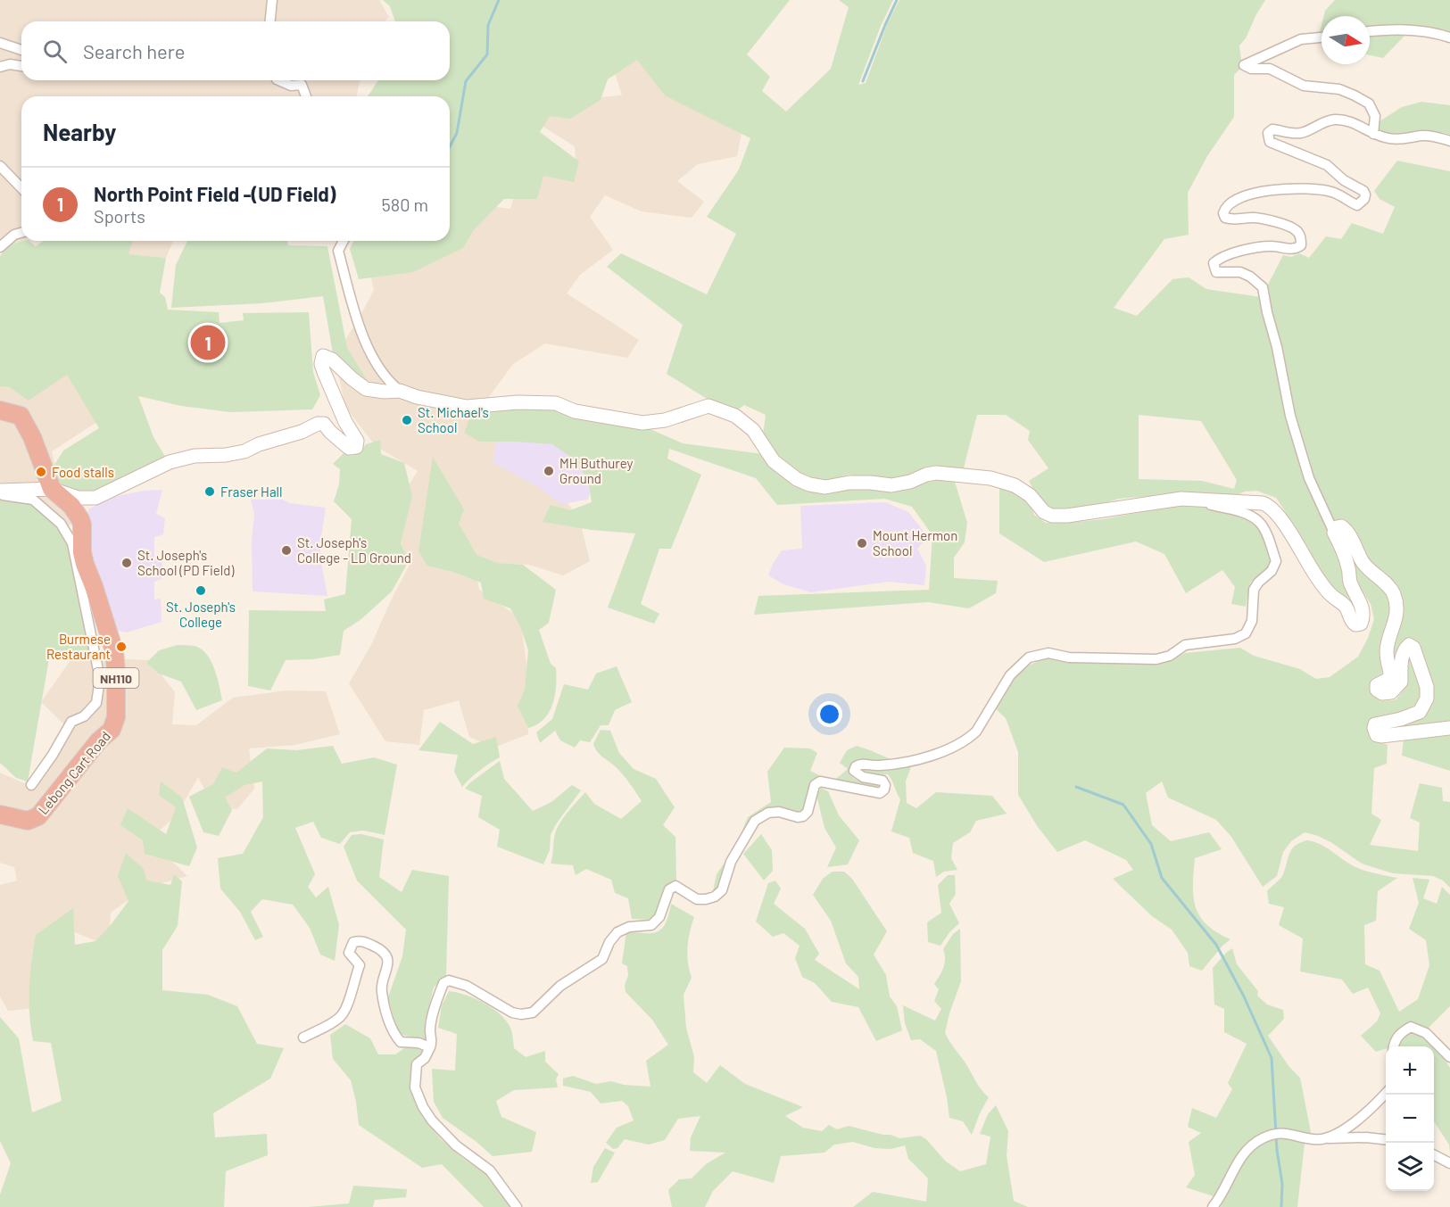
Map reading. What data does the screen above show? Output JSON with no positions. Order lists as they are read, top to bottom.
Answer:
{
  "streets": {
    "highway": ["NH110", "Lebong Cart Road"]
  },
  "places": [
    "St. Michael's School",
    "MH Buthurey Ground",
    "Food stalls",
    "Fraser Hall",
    "Mount Hermon School",
    "St. Joseph's College - LD Ground",
    "St. Joseph's School (PD Field)",
    "St. Joseph's College",
    "Burmese Restaurant"
  ],
  "north": "right",
  "page": {
    "search": "Search here",
    "heading": "Nearby",
    "list": [
      {
        "mark": "1",
        "name": "North Point Field -(UD Field)",
        "note": "Sports",
        "value": "580 m"
      }
    ],
    "pins": "1",
    "map_buttons": ["+", "−"]
  }
}
